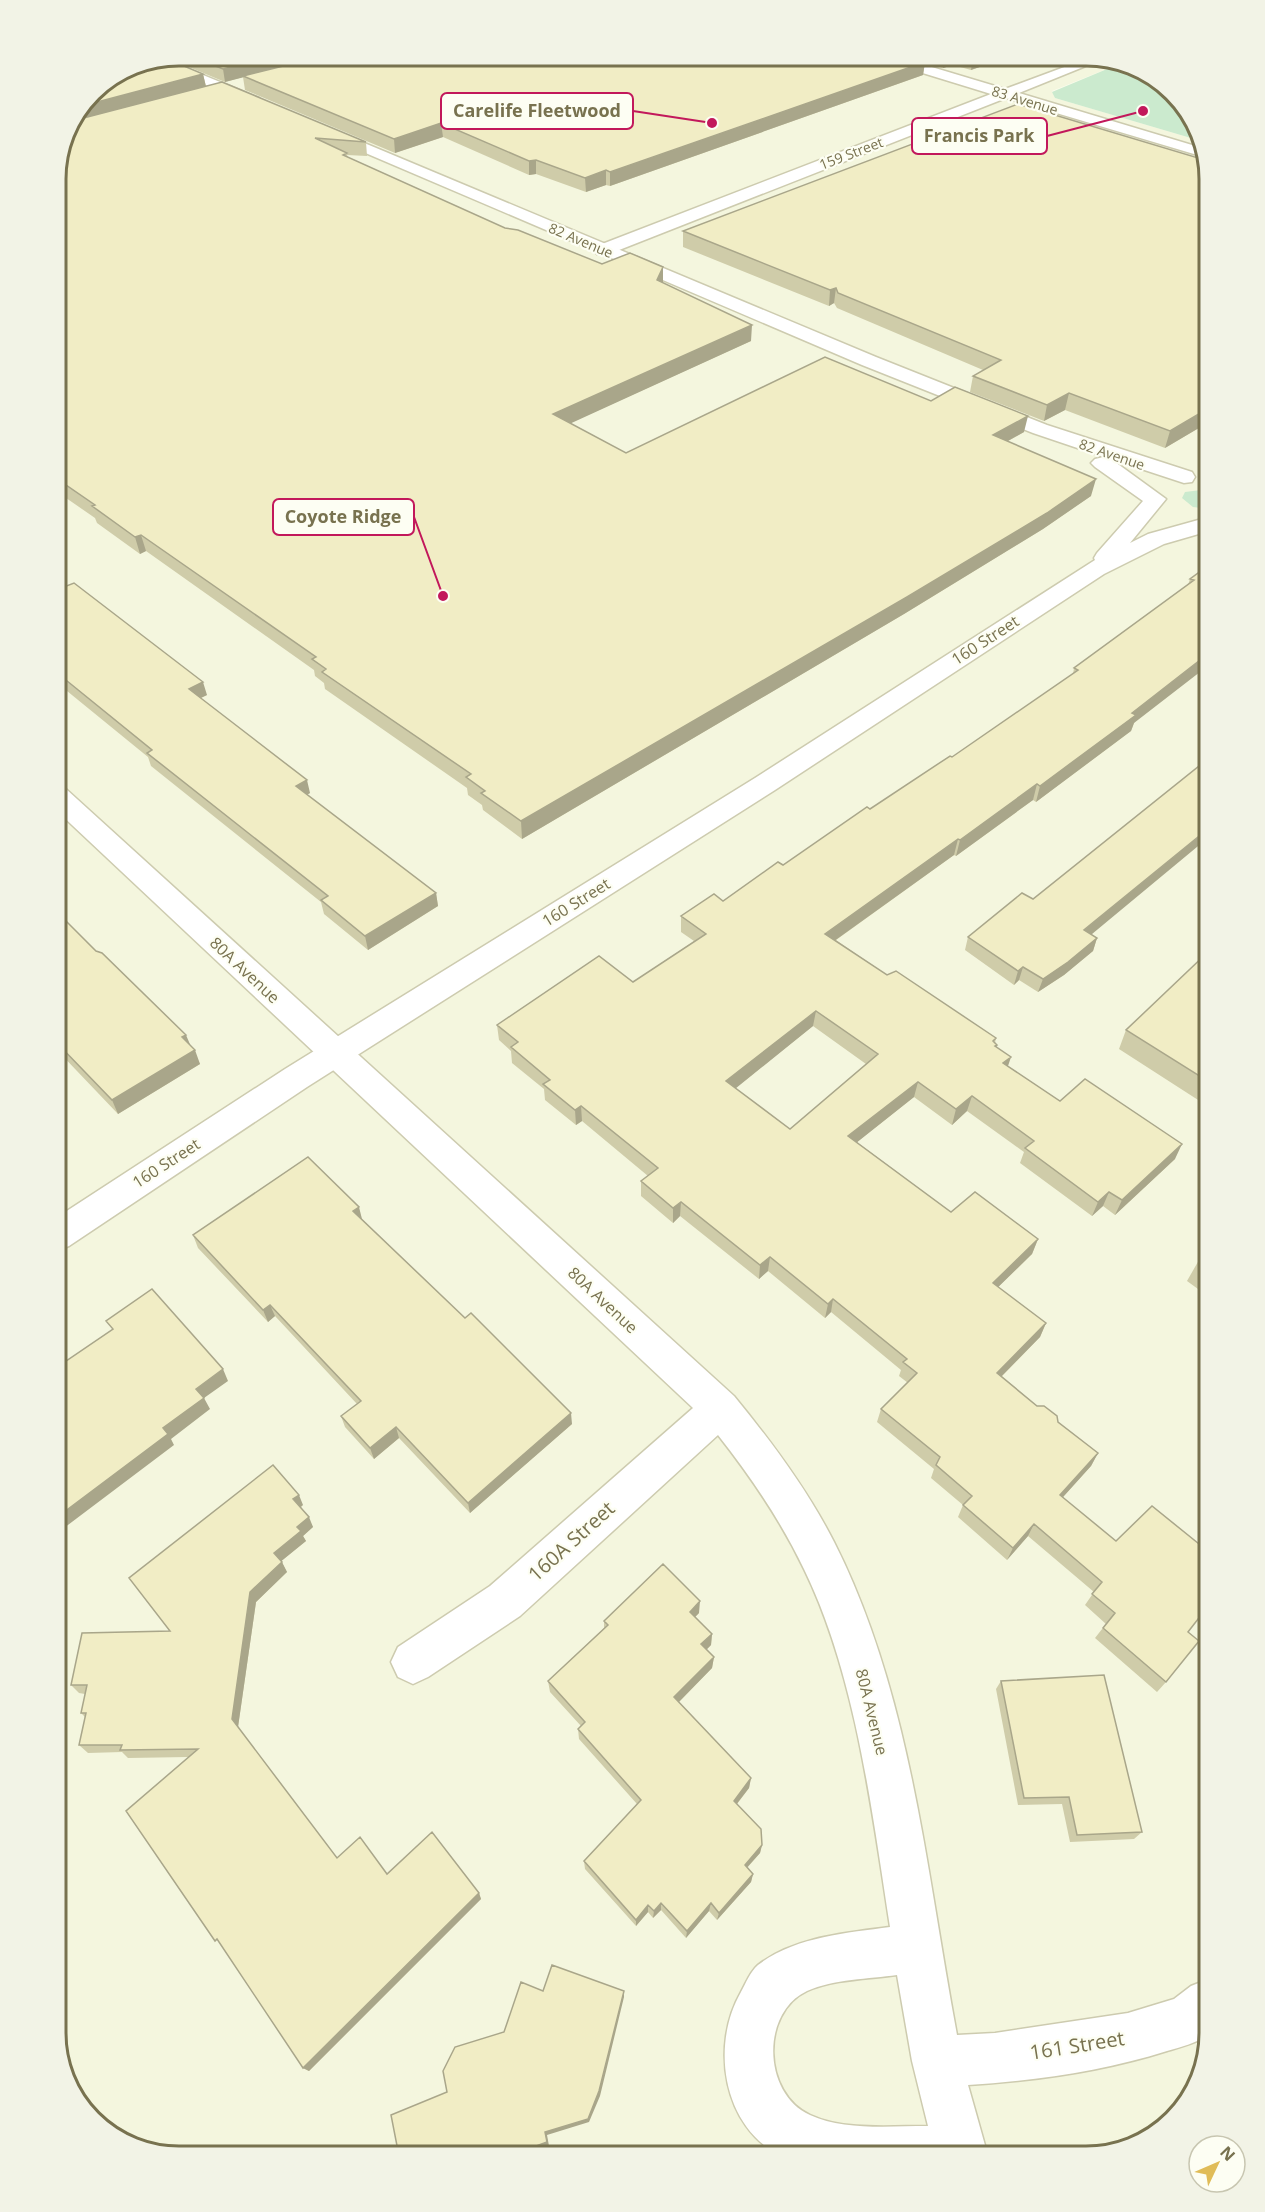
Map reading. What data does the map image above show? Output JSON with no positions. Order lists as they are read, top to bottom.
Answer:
{
  "streets": {
    "street": [
      "83 Avenue",
      "159 Street",
      "82 Avenue",
      "160 Street",
      "80A Avenue",
      "160A Street",
      "161 Street"
    ]
  },
  "crossings": [
    ["83 Avenue", "159 Street"],
    ["159 Street", "82 Avenue"],
    ["82 Avenue", "160 Street"],
    ["160 Street", "80A Avenue"],
    ["80A Avenue", "160A Street"],
    ["80A Avenue", "161 Street"]
  ],
  "places": ["Francis Park", "Carelife Fleetwood", "Coyote Ridge"],
  "north": "top right"
}
